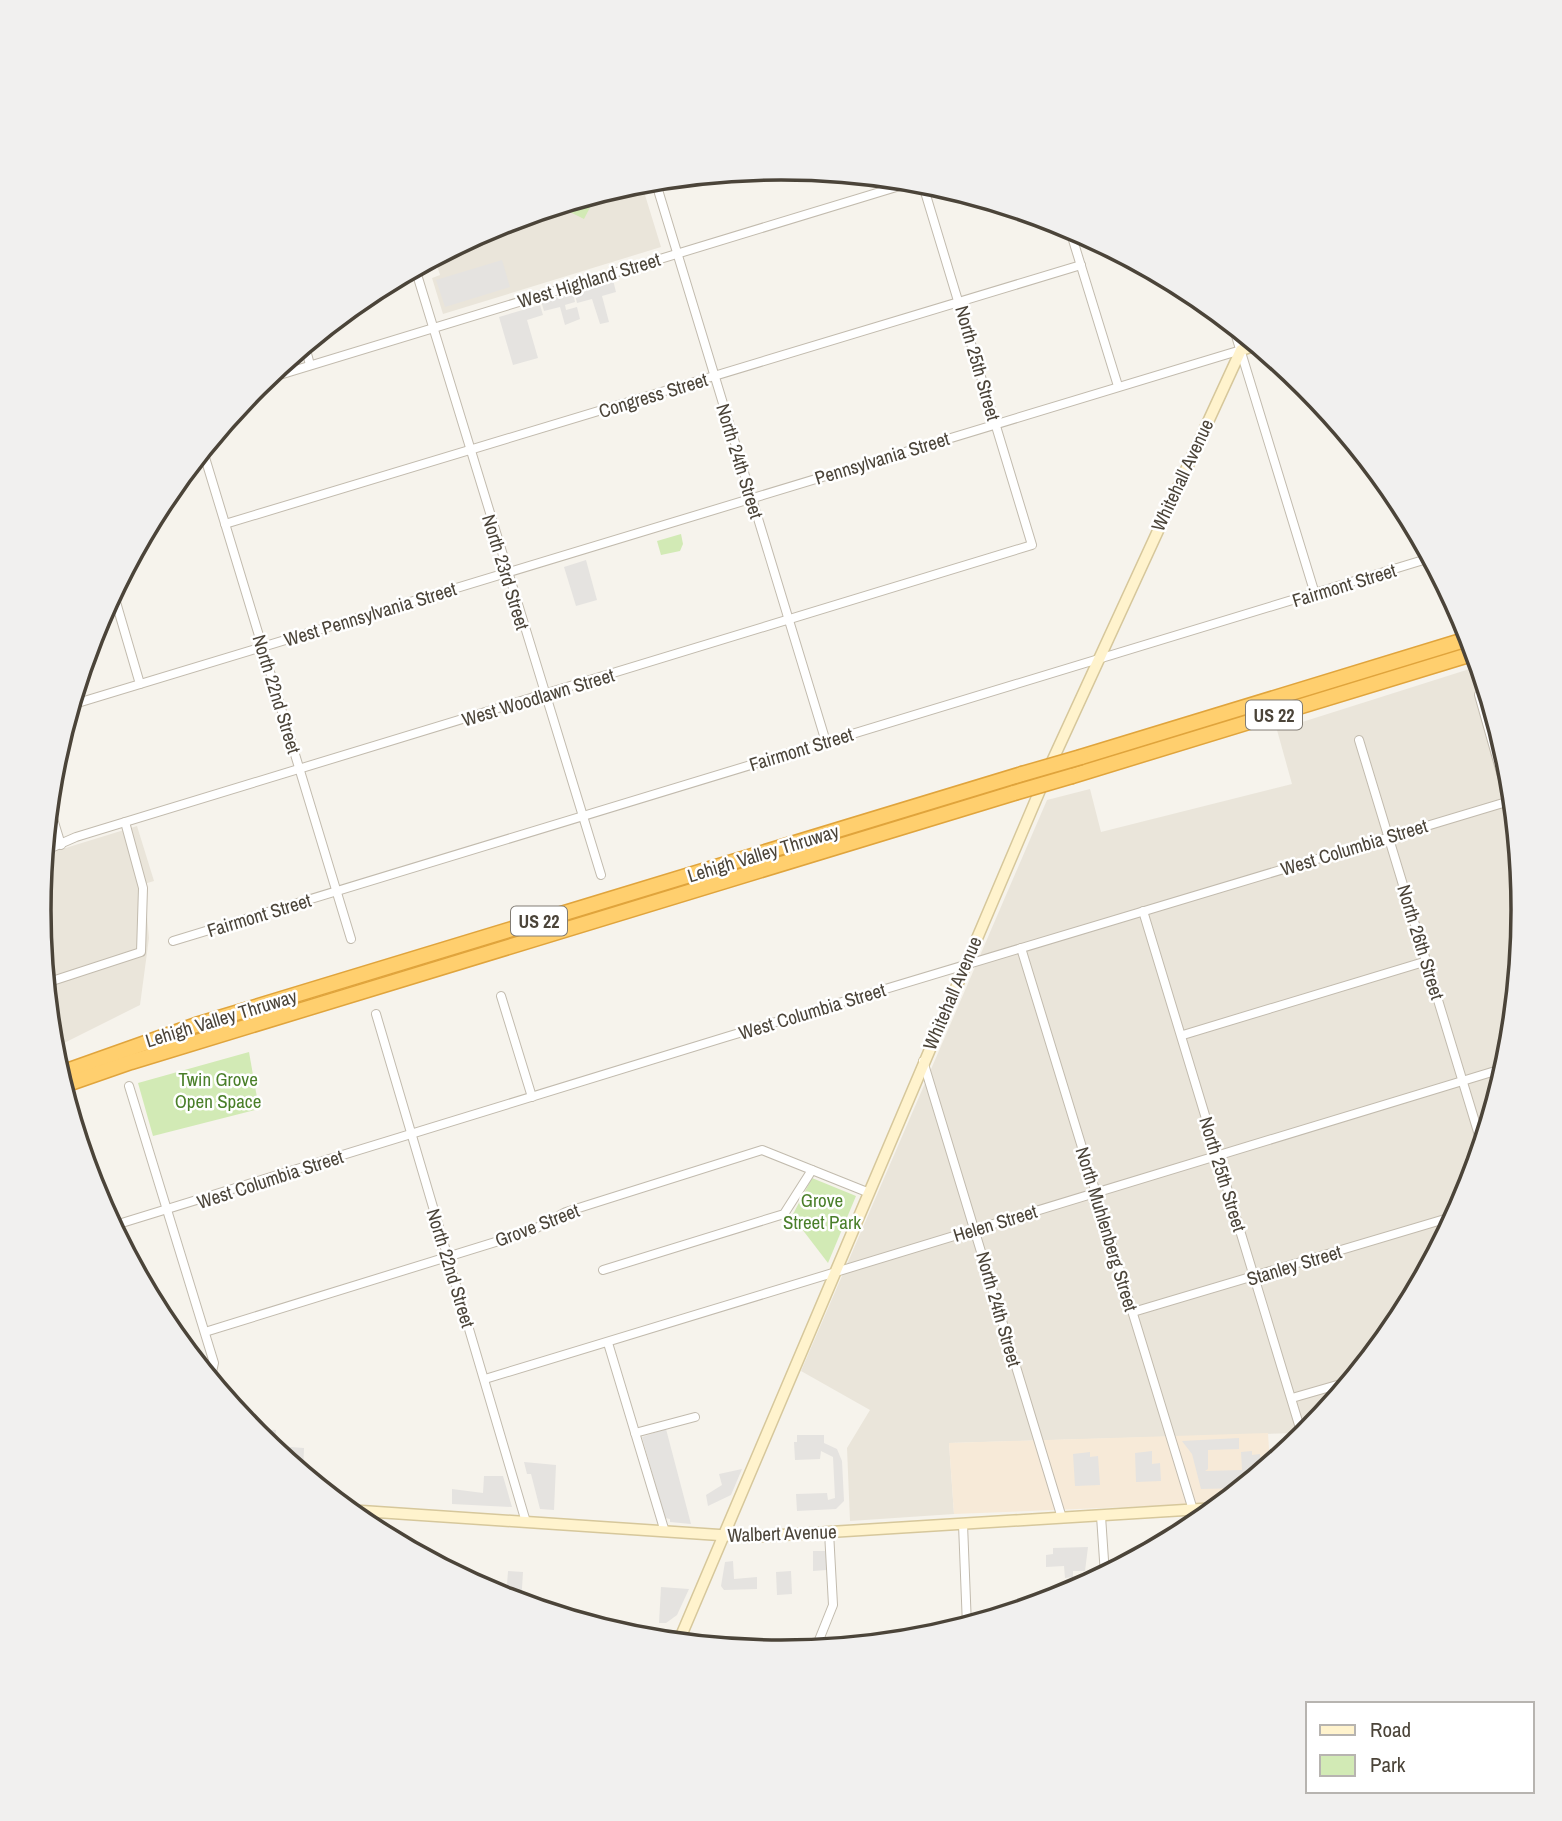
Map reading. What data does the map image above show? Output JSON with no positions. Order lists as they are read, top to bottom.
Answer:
{
  "streets": {
    "highway": ["US 22", "Lehigh Valley Thruway"],
    "street": [
      "West Highland Street",
      "North 25th Street",
      "Congress Street",
      "Pennsylvania Street",
      "North 24th Street",
      "Whitehall Avenue",
      "North 23rd Street",
      "Fairmont Street",
      "West Pennsylvania Street",
      "North 22nd Street",
      "West Woodlawn Street",
      "West Columbia Street",
      "North 26th Street",
      "Helen Street",
      "Grove Street",
      "North Muhlenberg Street",
      "Stanley Street",
      "Walbert Avenue"
    ]
  },
  "crossings": [
    ["West Highland Street", "North 24th Street"],
    ["West Highland Street", "North 23rd Street"],
    ["North 25th Street", "Congress Street"],
    ["North 25th Street", "Pennsylvania Street"],
    ["North 25th Street", "West Woodlawn Street"],
    ["North 25th Street", "West Columbia Street"],
    ["North 25th Street", "Helen Street"],
    ["North 25th Street", "Stanley Street"],
    ["Congress Street", "North 24th Street"],
    ["Congress Street", "North 23rd Street"],
    ["Congress Street", "North 22nd Street"],
    ["Pennsylvania Street", "North 24th Street"],
    ["Pennsylvania Street", "Whitehall Avenue"],
    ["Pennsylvania Street", "North 23rd Street"],
    ["Pennsylvania Street", "West Pennsylvania Street"],
    ["North 24th Street", "Whitehall Avenue"],
    ["North 24th Street", "Fairmont Street"],
    ["North 24th Street", "West Woodlawn Street"],
    ["North 24th Street", "Helen Street"],
    ["North 24th Street", "Walbert Avenue"],
    ["Whitehall Avenue", "Fairmont Street"],
    ["Whitehall Avenue", "West Columbia Street"],
    ["Whitehall Avenue", "Helen Street"],
    ["Whitehall Avenue", "Grove Street"],
    ["Whitehall Avenue", "Walbert Avenue"],
    ["North 23rd Street", "Fairmont Street"],
    ["North 23rd Street", "West Pennsylvania Street"],
    ["North 23rd Street", "West Woodlawn Street"],
    ["Fairmont Street", "North 22nd Street"],
    ["West Pennsylvania Street", "North 22nd Street"],
    ["North 22nd Street", "West Woodlawn Street"],
    ["North 22nd Street", "West Columbia Street"],
    ["North 22nd Street", "Helen Street"],
    ["North 22nd Street", "Grove Street"],
    ["North 22nd Street", "Walbert Avenue"],
    ["West Columbia Street", "North 26th Street"],
    ["West Columbia Street", "North Muhlenberg Street"],
    ["North 26th Street", "Helen Street"],
    ["Helen Street", "North Muhlenberg Street"],
    ["North Muhlenberg Street", "Stanley Street"],
    ["North Muhlenberg Street", "Walbert Avenue"]
  ],
  "parks": ["Twin Grove Open Space", "Grove Street Park"],
  "legend": ["Road", "Park"]
}
